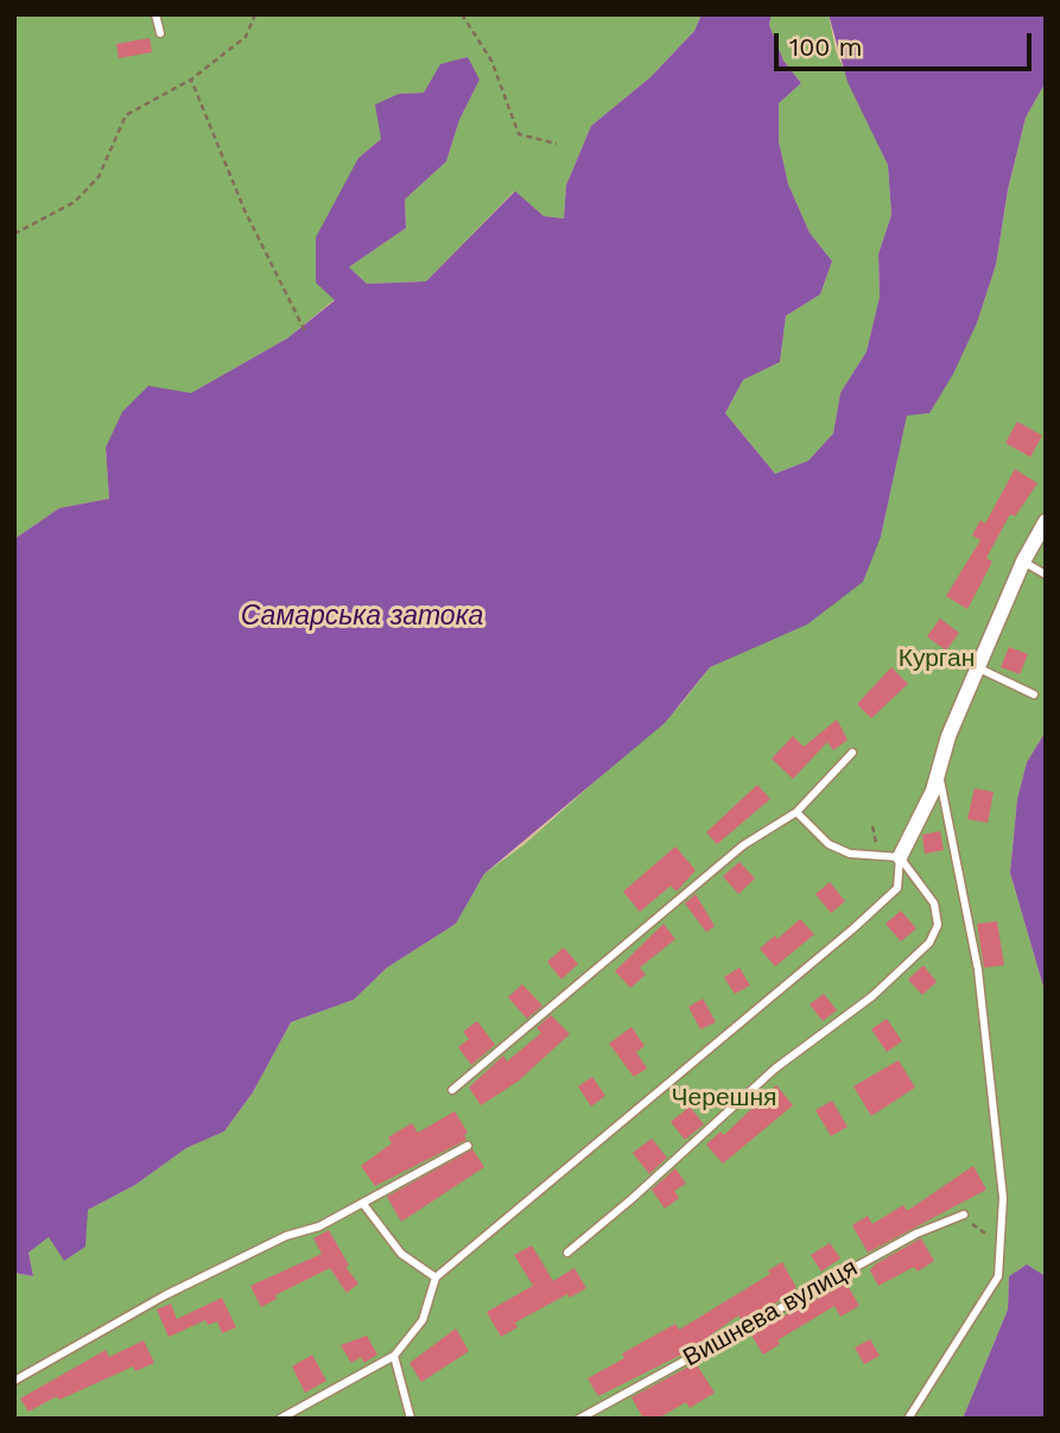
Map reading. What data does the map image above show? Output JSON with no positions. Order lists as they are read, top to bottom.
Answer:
{
  "streets": {
    "lane": ["Вишнева вулиця"]
  },
  "water": ["Самарська затока"],
  "parks": ["Курган", "Черешня"],
  "scale_bar": "100 m"
}
